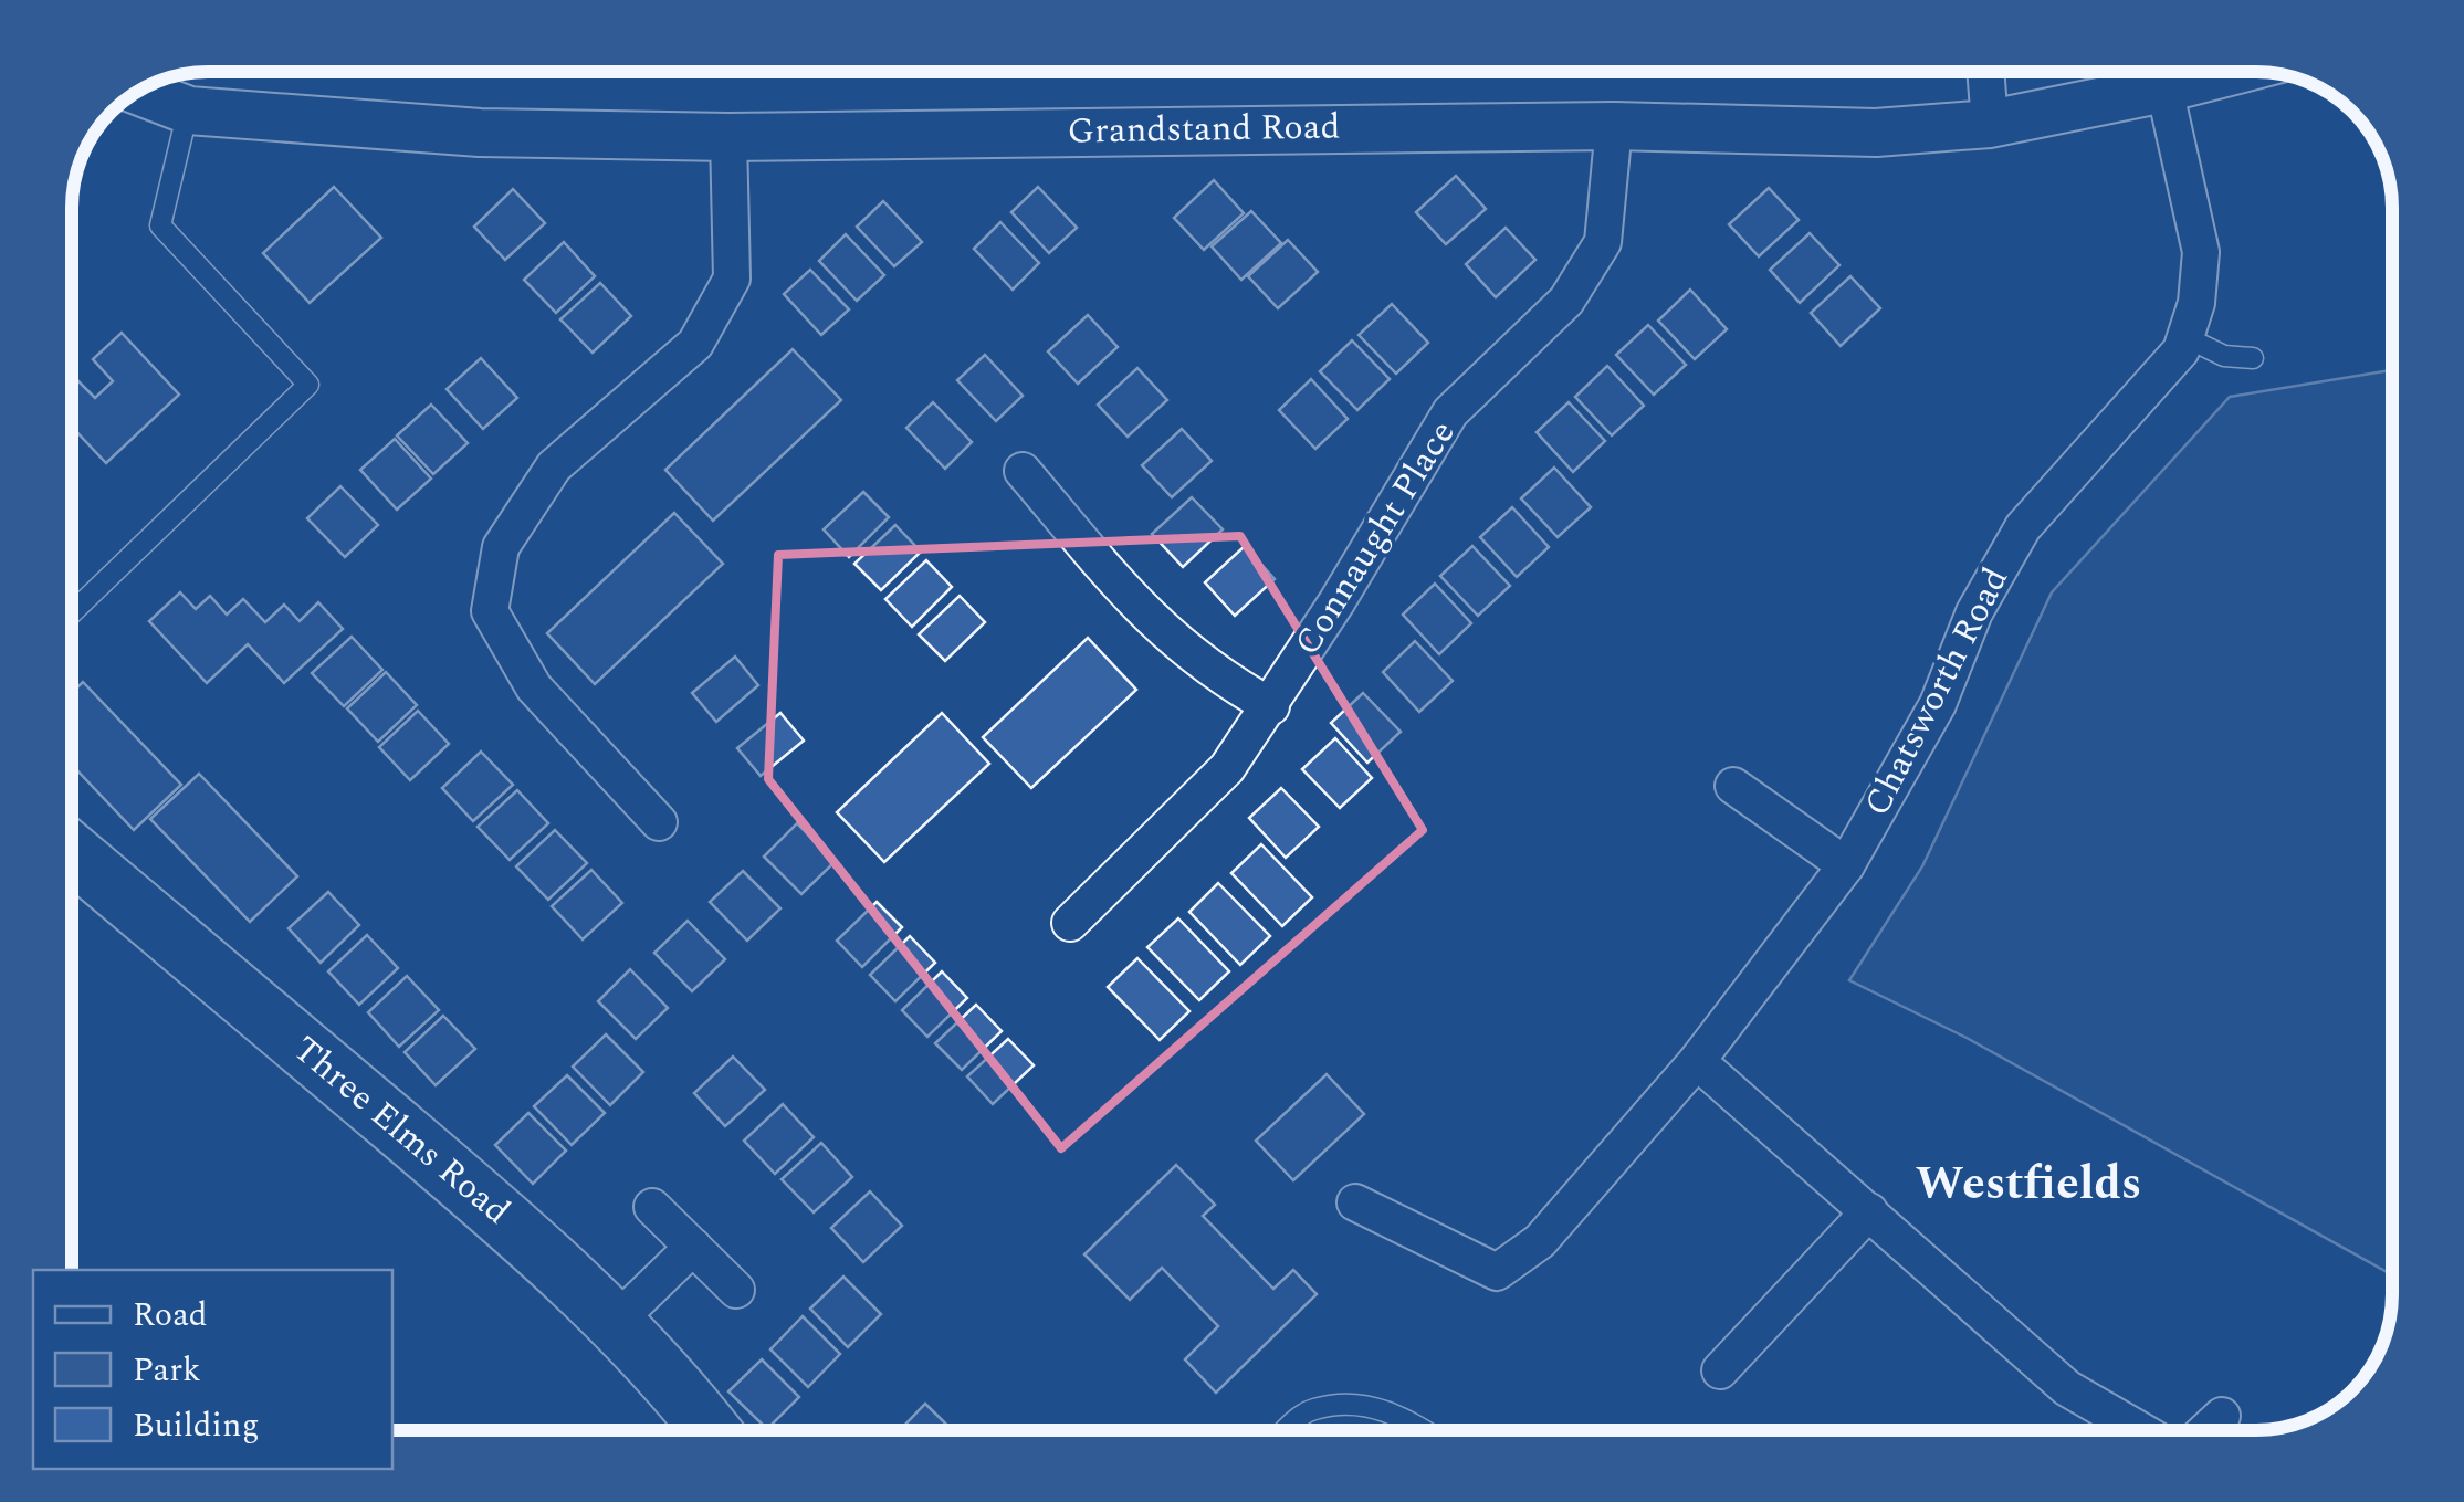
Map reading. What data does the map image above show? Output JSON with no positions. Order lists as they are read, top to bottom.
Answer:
{
  "streets": {
    "main road": ["Three Elms Road"],
    "street": ["Grandstand Road", "Connaught Place", "Chatsworth Road"]
  },
  "crossings": [
    ["Grandstand Road", "Connaught Place"],
    ["Grandstand Road", "Chatsworth Road"]
  ],
  "districts": ["Westfields"],
  "legend": ["Road", "Park", "Building"]
}
